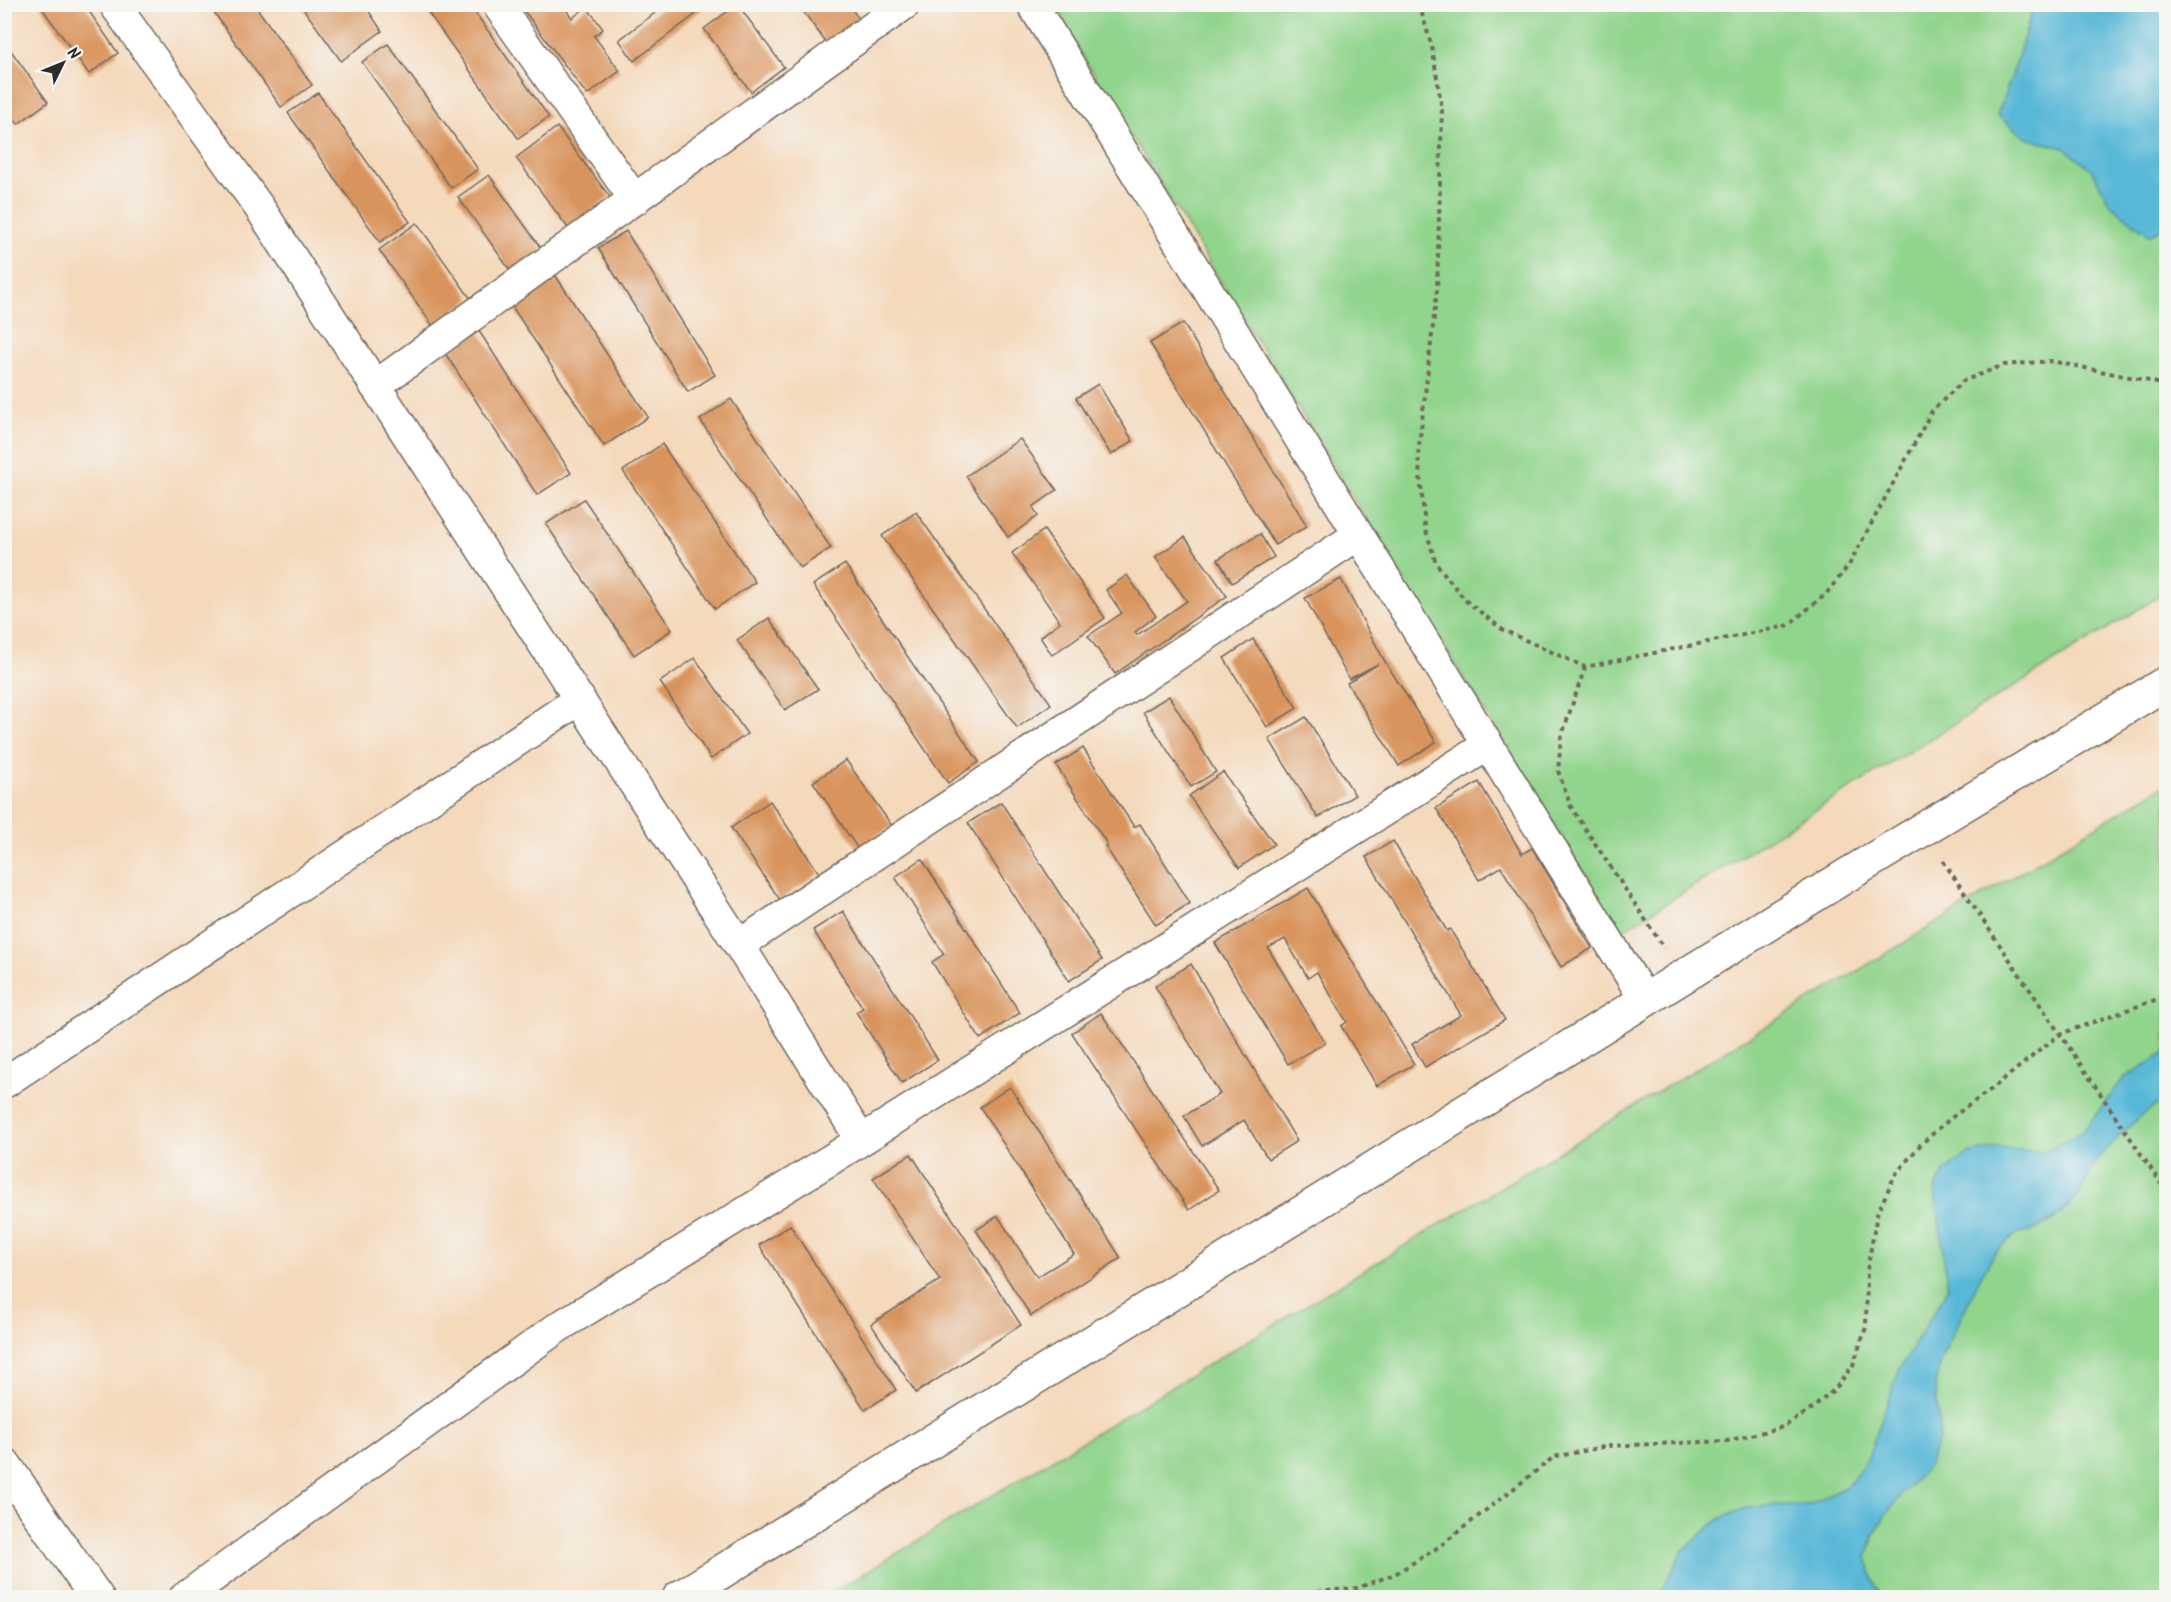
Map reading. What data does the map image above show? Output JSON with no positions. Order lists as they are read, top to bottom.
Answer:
{
  "north": "top right"
}
